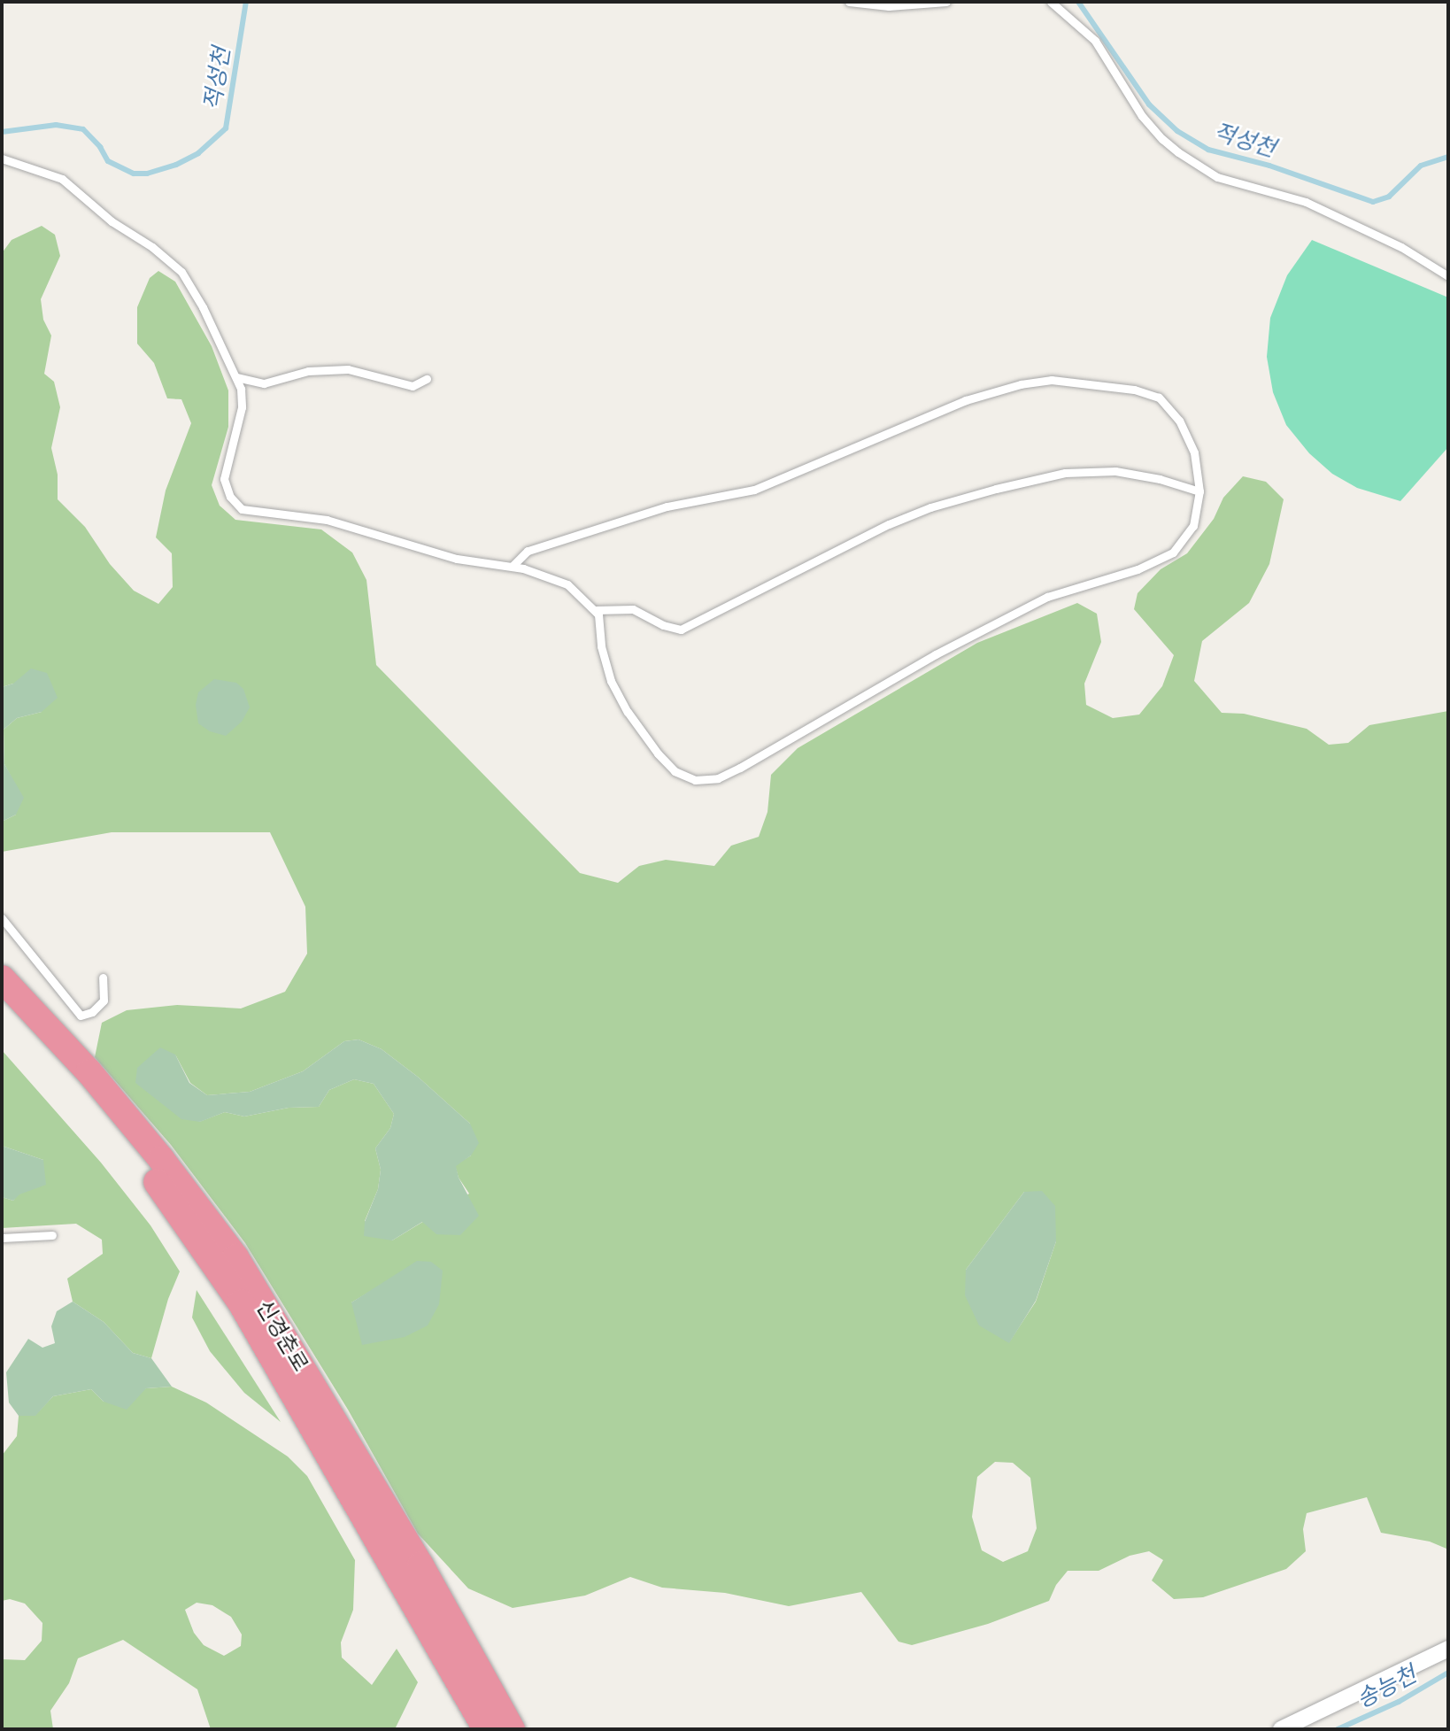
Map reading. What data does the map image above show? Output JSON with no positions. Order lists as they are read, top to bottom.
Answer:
{
  "streets": {
    "highway": ["신경춘로"]
  },
  "water": ["적성천", "송능천"]
}
